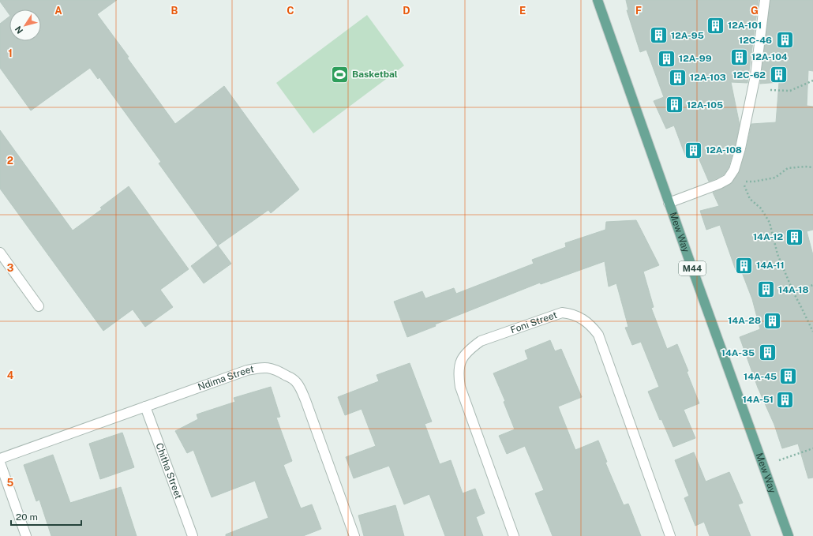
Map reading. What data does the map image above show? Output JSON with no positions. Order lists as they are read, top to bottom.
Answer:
{
  "streets": {
    "main road": ["Mew Way", "M44"],
    "street": ["Foni Street", "Ndima Street", "Chitha Street"]
  },
  "crossings": [
    ["Ndima Street", "Chitha Street"]
  ],
  "places": {
    "building": [
      "12A-101",
      "12A-95",
      "12C-46",
      "12A-104",
      "12A-99",
      "12C-62",
      "12A-103",
      "12A-105",
      "12A-108",
      "14A-12",
      "14A-11",
      "14A-18",
      "14A-28",
      "14A-35",
      "14A-45",
      "14A-51"
    ],
    "sports": ["Basketbal"]
  },
  "scale_bar": "20 m",
  "north": "bottom left",
  "grid": {
    "columns": [
      "A",
      "B",
      "C",
      "D",
      "E",
      "F",
      "G"
    ],
    "rows": [
      "1",
      "2",
      "3",
      "4",
      "5"
    ]
  }
}
